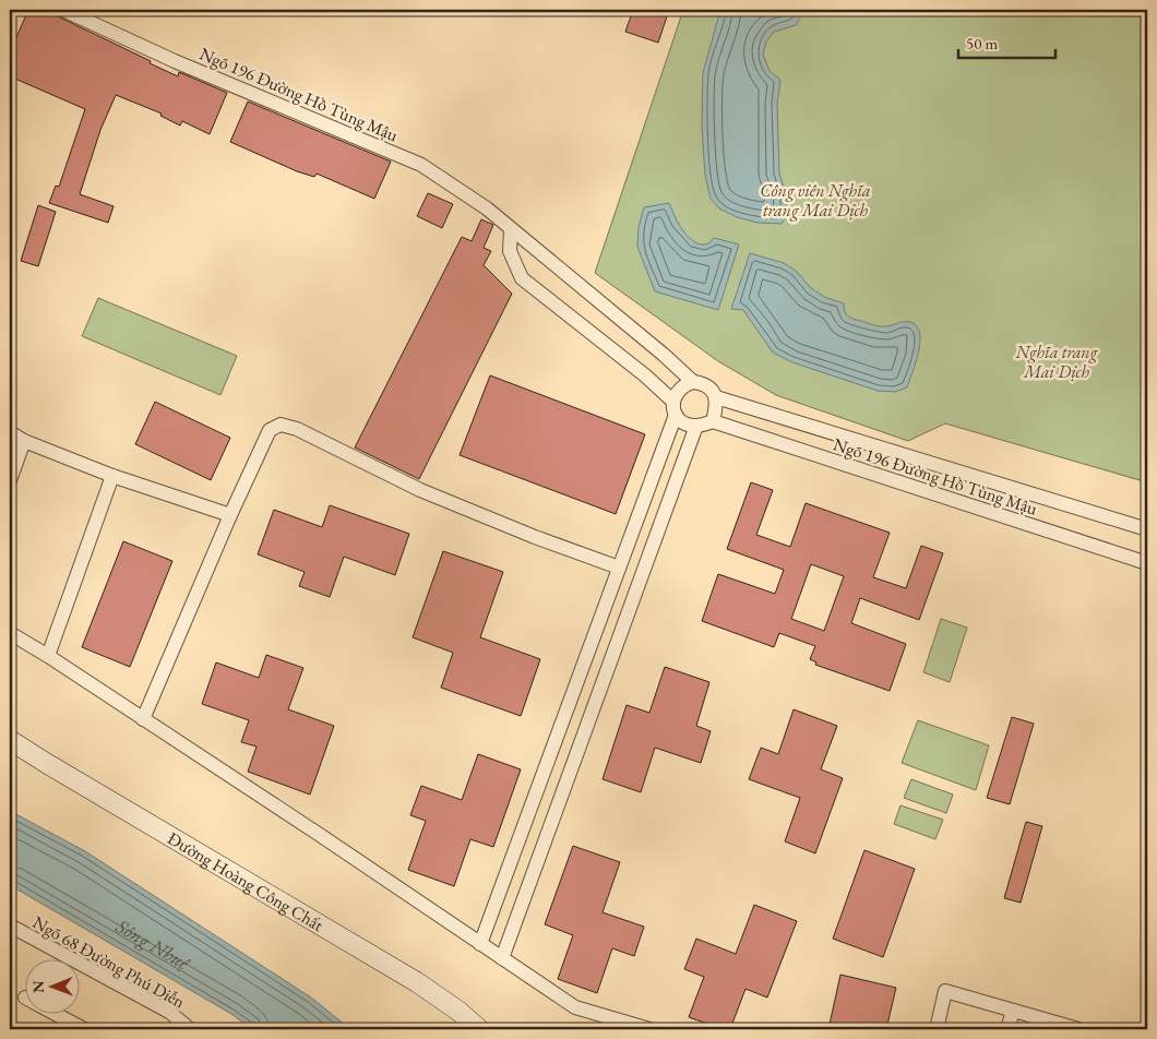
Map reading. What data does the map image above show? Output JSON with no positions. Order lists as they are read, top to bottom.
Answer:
{
  "streets": {
    "street": ["Ngõ 196 Đường Hồ Tùng Mậu", "Đường Hoàng Công Chất", "Ngõ 68 Đường Phú Diễn"]
  },
  "water": ["Sông Nhuệ"],
  "parks": ["Công viên Nghĩa trang Mai Dịch", "Nghĩa trang Mai Dịch"],
  "scale_bar": "50 m",
  "north": "left"
}
